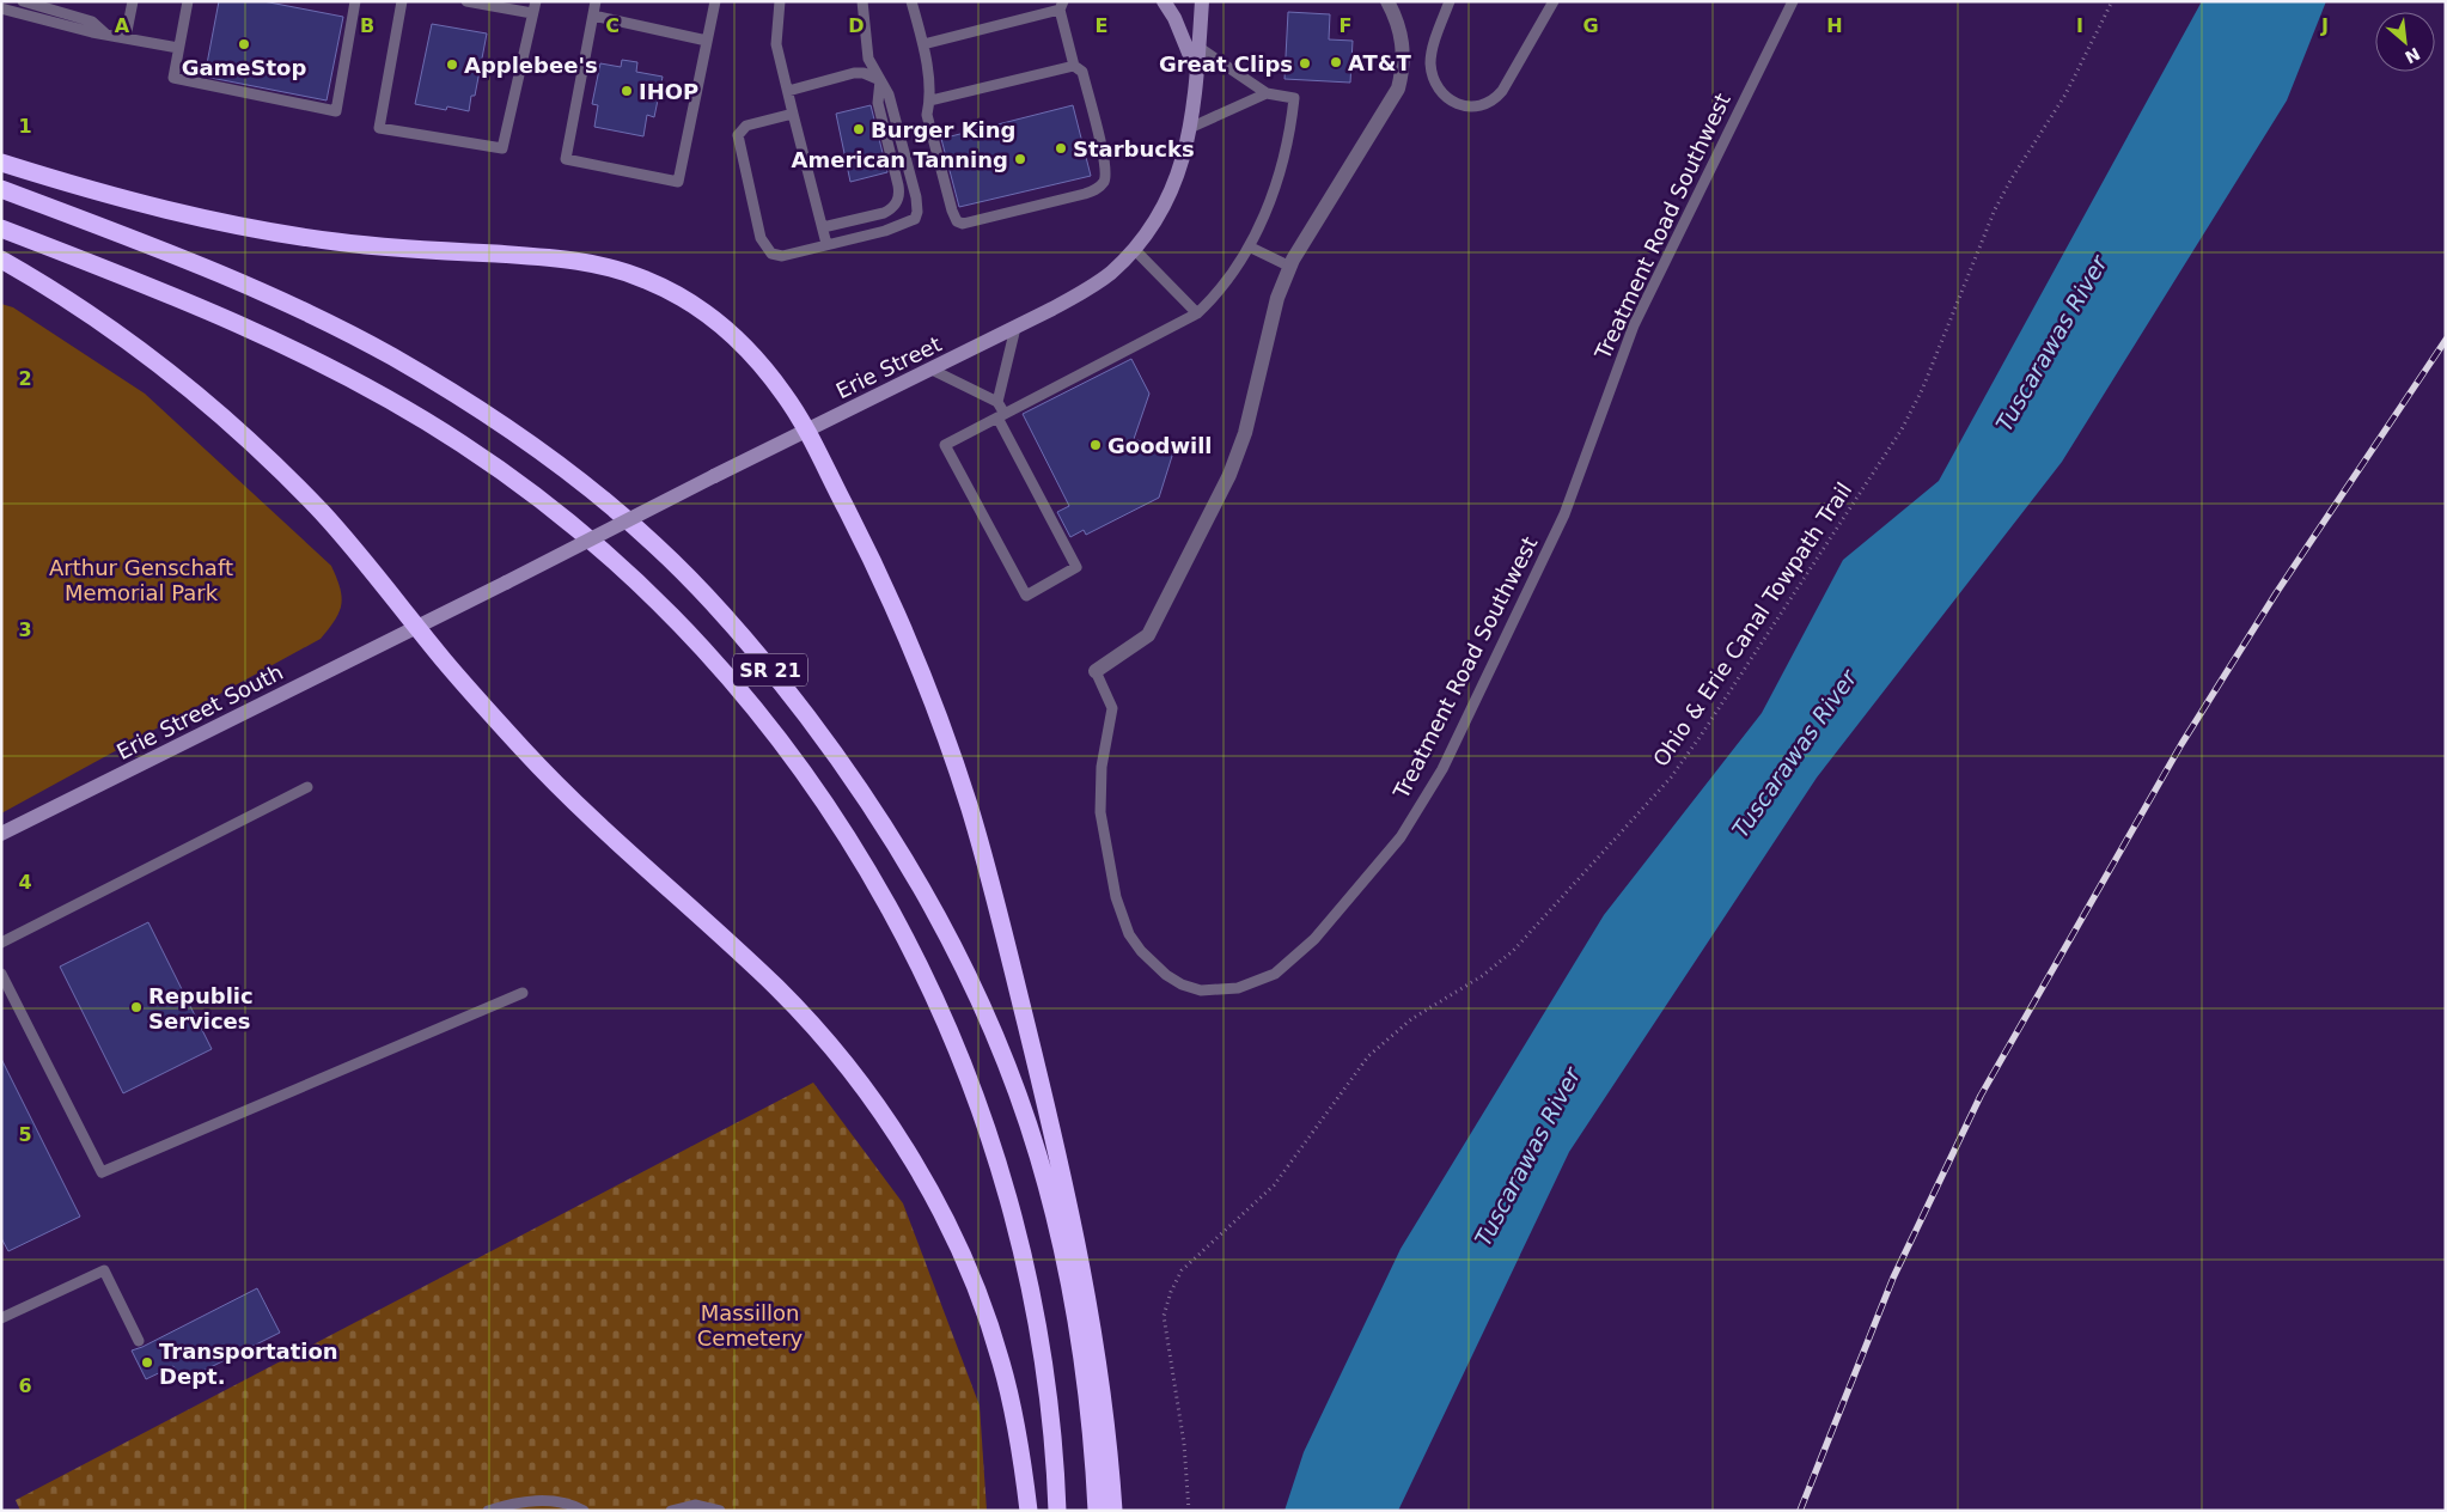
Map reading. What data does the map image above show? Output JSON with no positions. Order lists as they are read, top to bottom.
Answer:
{
  "streets": {
    "highway": ["SR 21"],
    "main road": ["Erie Street", "Erie Street South"],
    "street": ["Treatment Road Southwest"],
    "path": ["Ohio & Erie Canal Towpath Trail"]
  },
  "crossings": [
    ["Erie Street", "Erie Street South"]
  ],
  "water": ["Tuscarawas River"],
  "parks": ["Arthur Genschaft Memorial Park", "Massillon Cemetery"],
  "places": [
    "GameStop",
    "AT&T",
    "Great Clips",
    "Applebee's",
    "IHOP",
    "Burger King",
    "Starbucks",
    "American Tanning",
    "Goodwill",
    "Republic Services",
    "Transportation Dept."
  ],
  "north": "bottom right",
  "grid": {
    "columns": [
      "A",
      "B",
      "C",
      "D",
      "E",
      "F",
      "G",
      "H",
      "I",
      "J"
    ],
    "rows": [
      "1",
      "2",
      "3",
      "4",
      "5",
      "6"
    ]
  }
}
